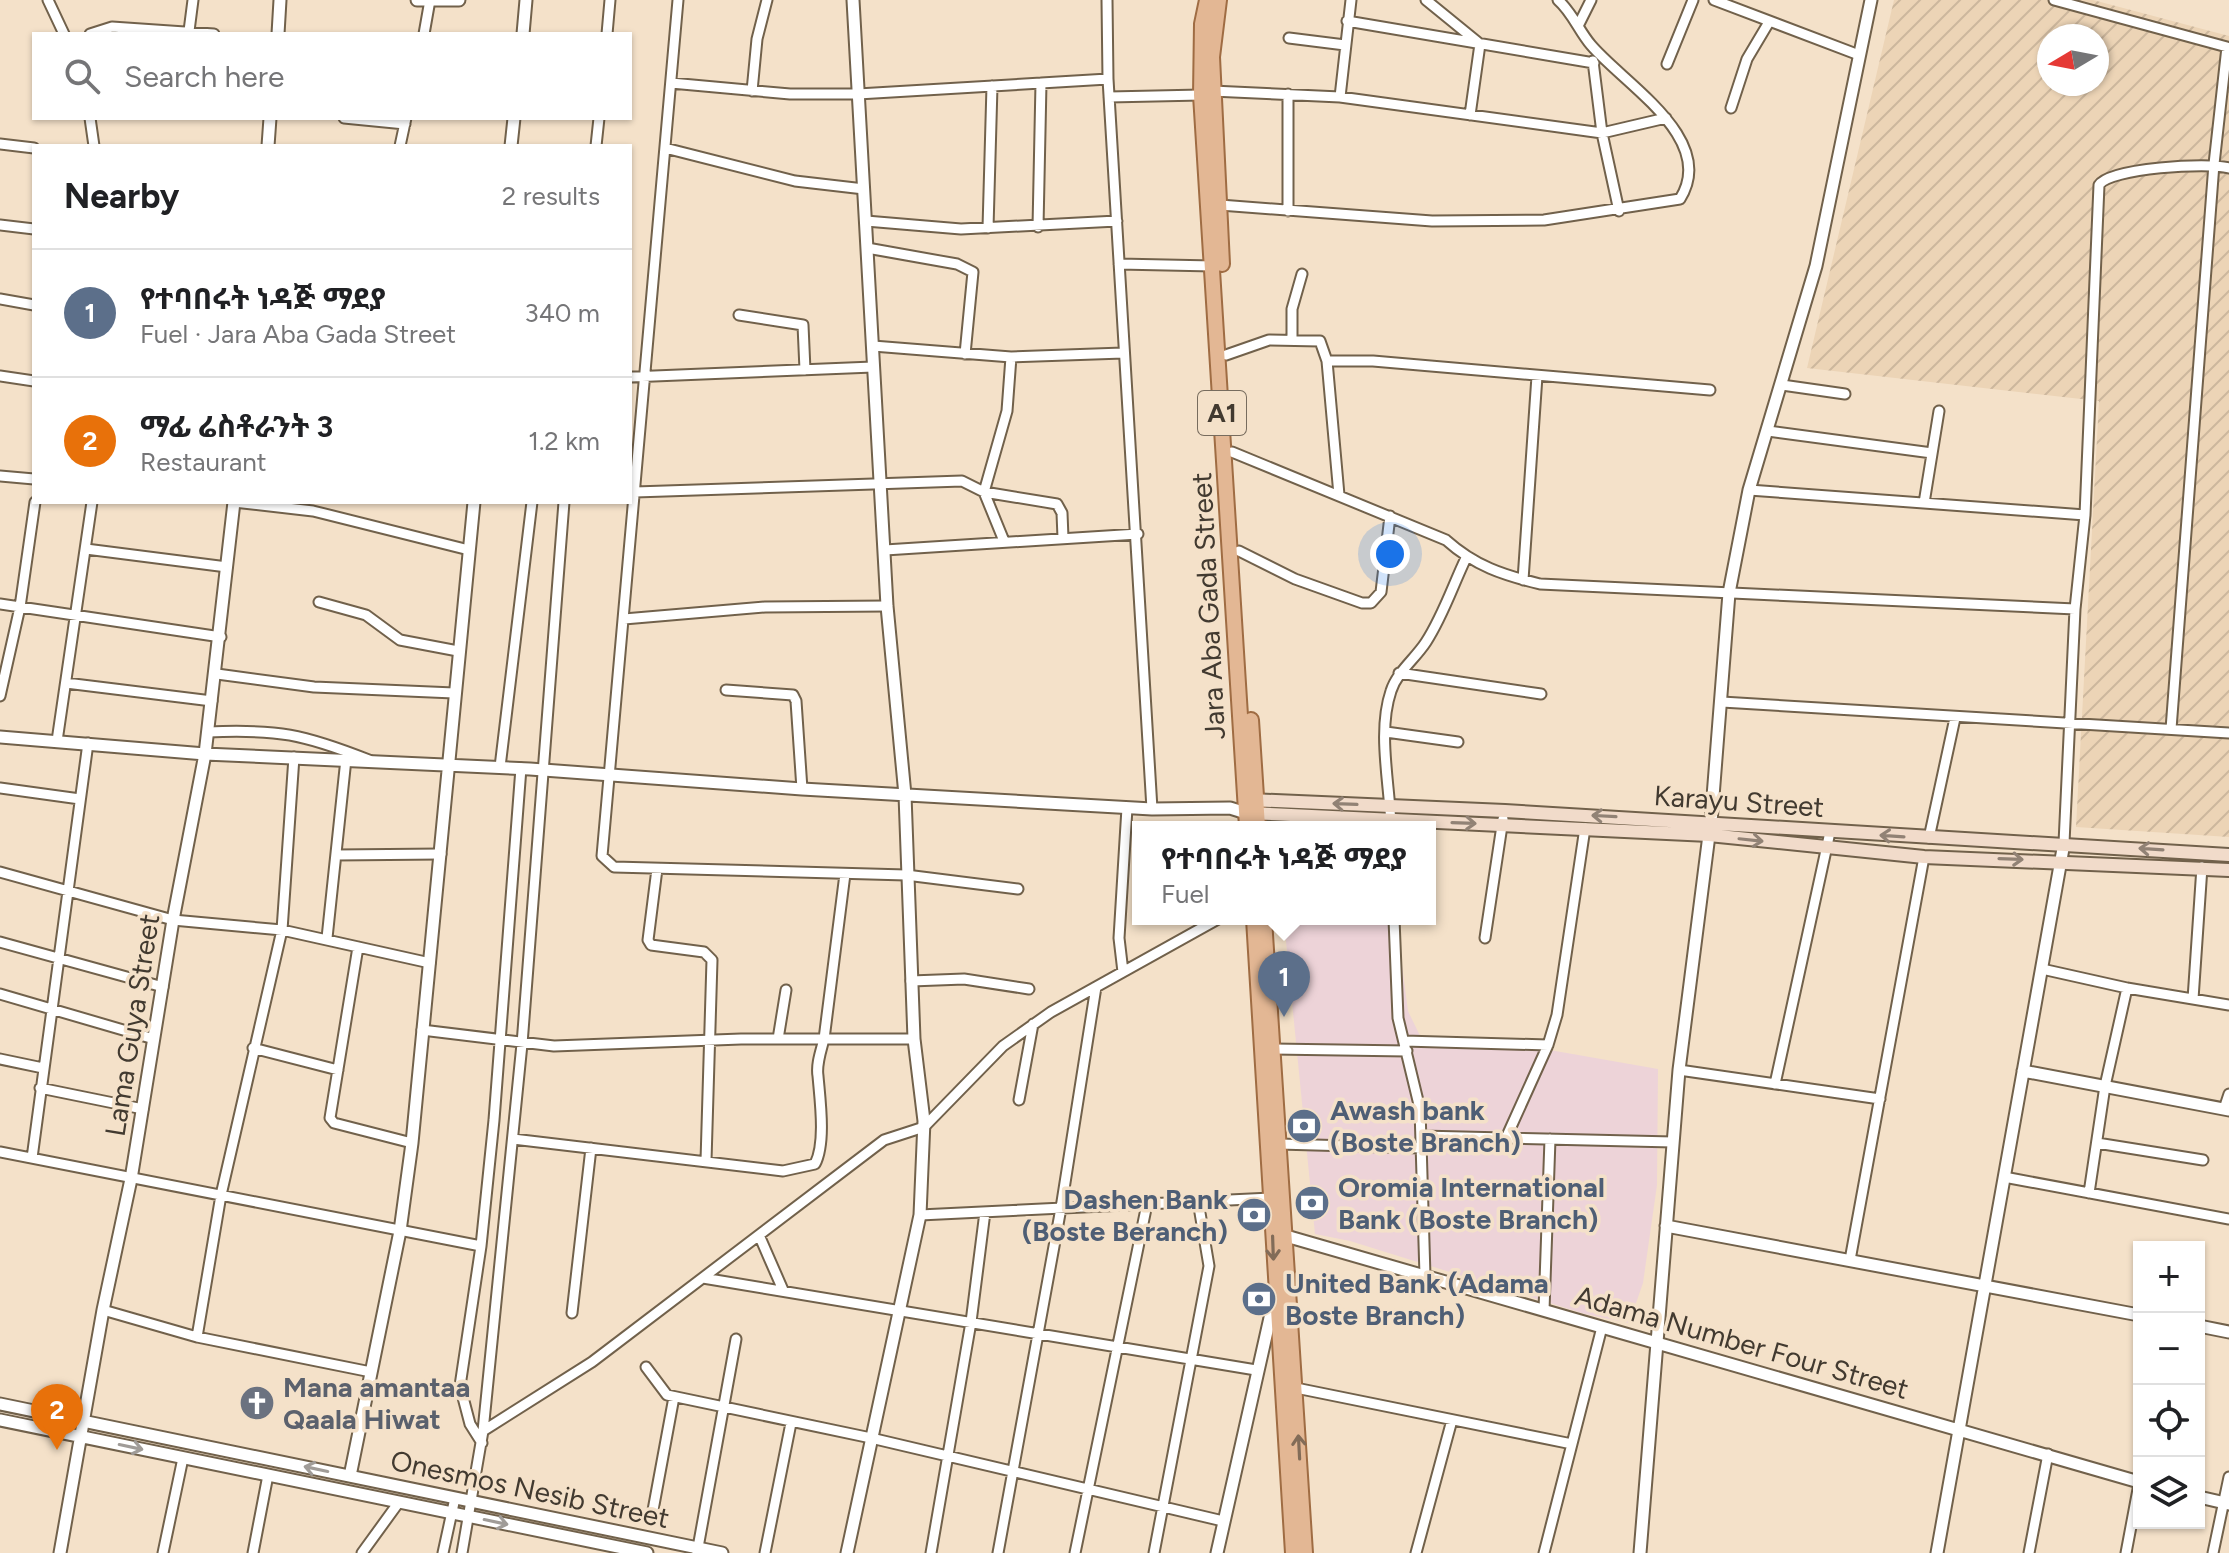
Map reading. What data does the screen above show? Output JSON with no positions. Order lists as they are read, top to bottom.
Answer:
{
  "streets": {
    "main road": ["A1", "Jara Aba Gada Street", "Karayu Street"],
    "street": ["Lama Guya Street", "Adama Number Four Street", "Onesmos Nesib Street"]
  },
  "crossings": [
    ["Jara Aba Gada Street", "Karayu Street"],
    ["Lama Guya Street", "Onesmos Nesib Street"]
  ],
  "places": {
    "bank": [
      "Awash bank (Boste Branch)",
      "Oromia International Bank (Boste Branch)",
      "Dashen Bank (Boste Beranch)",
      "United Bank (Adama Boste Branch)"
    ],
    "church": ["Mana amantaa Qaala Hiwat"]
  },
  "north": "left",
  "page": {
    "search": "Search here",
    "heading": ["Nearby", "2 results"],
    "list": [
      {
        "mark": "1",
        "name": "የተባበሩት ነዳጅ ማደያ",
        "note": "Fuel · Jara Aba Gada Street",
        "value": "340 m"
      },
      {
        "mark": "2",
        "name": "ማፊ ሬስቶራንት 3",
        "note": "Restaurant",
        "value": "1.2 km"
      }
    ],
    "popup": ["የተባበሩት ነዳጅ ማደያ", "Fuel"],
    "pins": ["1", "2"],
    "map_buttons": ["+", "−"]
  }
}
